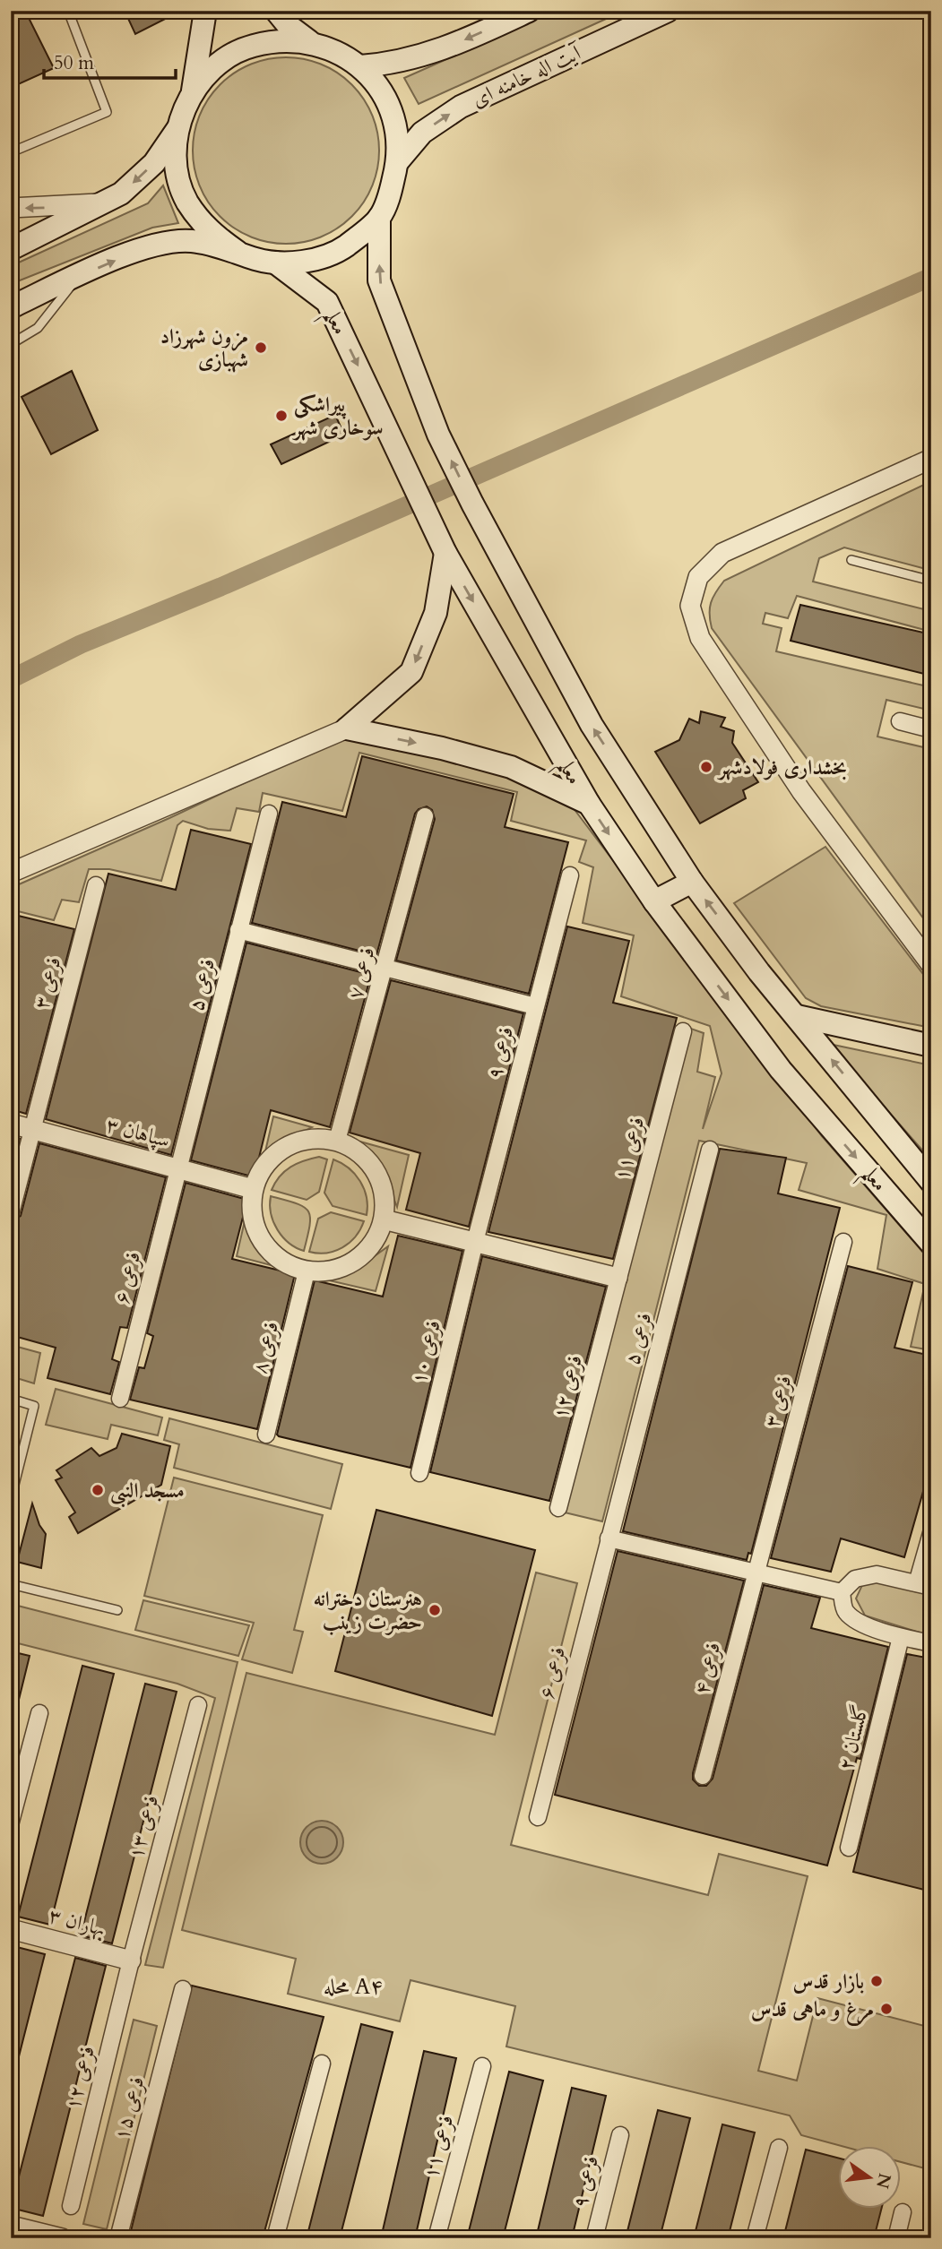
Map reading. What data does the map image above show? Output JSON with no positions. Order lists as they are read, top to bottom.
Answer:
{
  "streets": {
    "main road": ["آیت اله خامنه ای", "معلم"],
    "street": [
      "فرعی ۷",
      "فرعی ۳",
      "فرعی ۵",
      "فرعی ۹",
      "سپاهان ۳",
      "فرعی ۱۱",
      "فرعی ۶",
      "فرعی ۸",
      "فرعی ۱۰",
      "فرعی ۱۲",
      "فرعی ۴",
      "گلستان ۲",
      "فرعی ۱۳",
      "بهاران ۳",
      "فرعی ۱۵"
    ]
  },
  "crossings": [
    ["آیت اله خامنه ای", "معلم"],
    ["فرعی ۷", "سپاهان ۳"],
    ["فرعی ۷", "فرعی ۸"],
    ["فرعی ۳", "سپاهان ۳"],
    ["فرعی ۳", "فرعی ۴"],
    ["فرعی ۵", "سپاهان ۳"],
    ["فرعی ۵", "فرعی ۶"],
    ["فرعی ۹", "فرعی ۱۰"],
    ["سپاهان ۳", "فرعی ۶"],
    ["سپاهان ۳", "فرعی ۸"],
    ["فرعی ۱۱", "فرعی ۱۲"],
    ["فرعی ۱۲", "فرعی ۱۳"],
    ["فرعی ۱۲", "بهاران ۳"],
    ["فرعی ۱۳", "بهاران ۳"]
  ],
  "districts": ["محله A۴"],
  "places": [
    "مزون شهرزاد شهبازی",
    "پیراشکی سوخاری شهر",
    "بخشداری فولادشهر",
    "مسجد النبی",
    "هنرستان دخترانه حضرت زینب",
    "بازار قدس",
    "مرغ و ماهی قدس"
  ],
  "scale_bar": "50 m",
  "north": "right"
}
